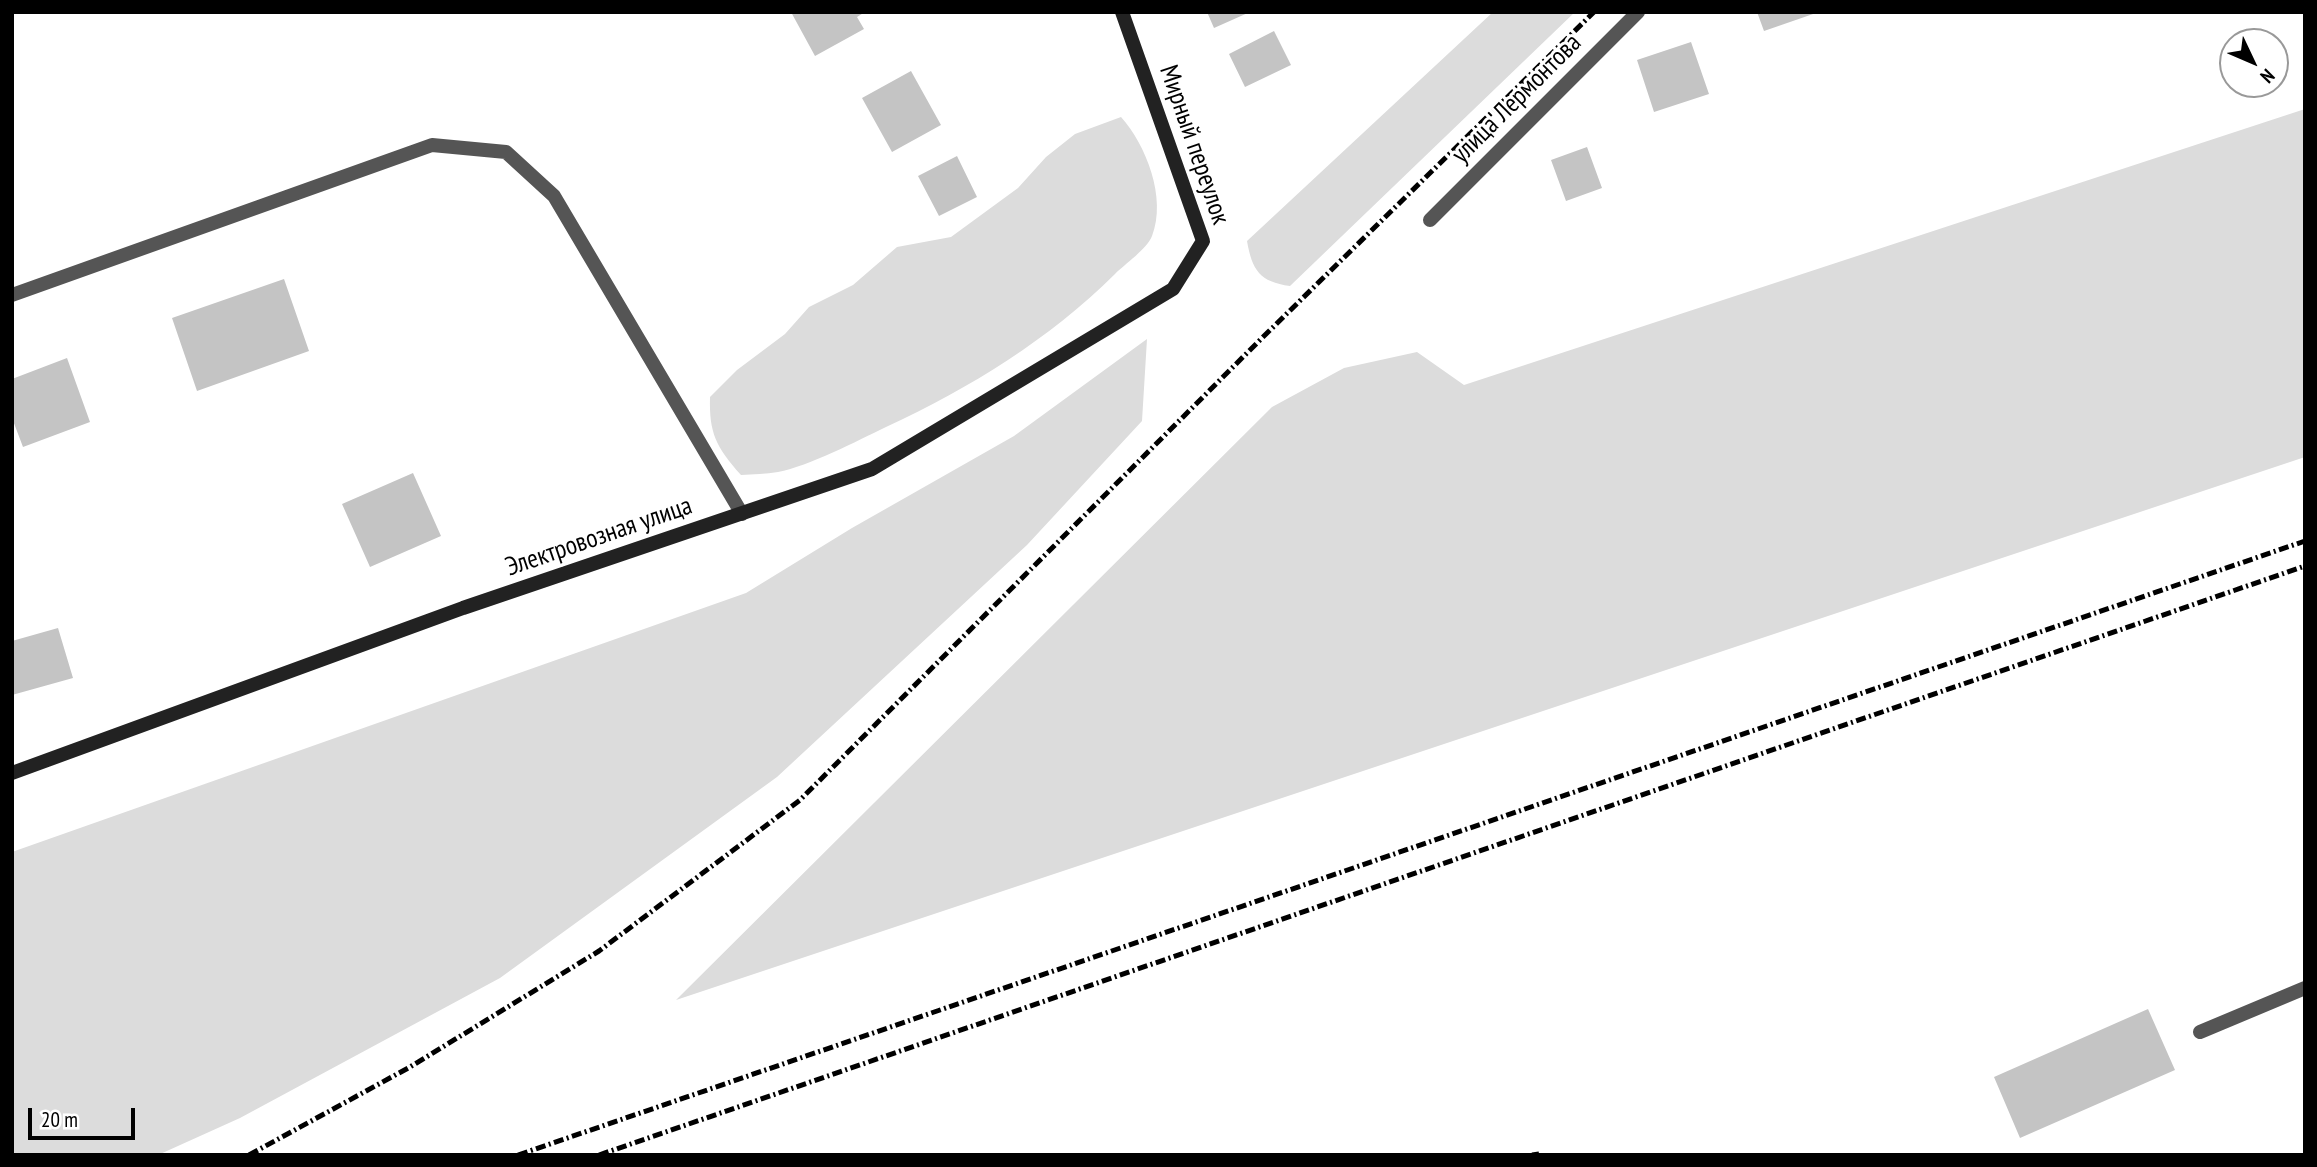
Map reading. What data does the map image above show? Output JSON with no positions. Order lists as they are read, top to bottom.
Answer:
{
  "streets": {
    "street": ["улица Лермонтова", "Мирный переулок", "Электровозная улица"]
  },
  "crossings": [
    ["Мирный переулок", "Электровозная улица"]
  ],
  "scale_bar": "20 m",
  "north": "bottom right"
}
